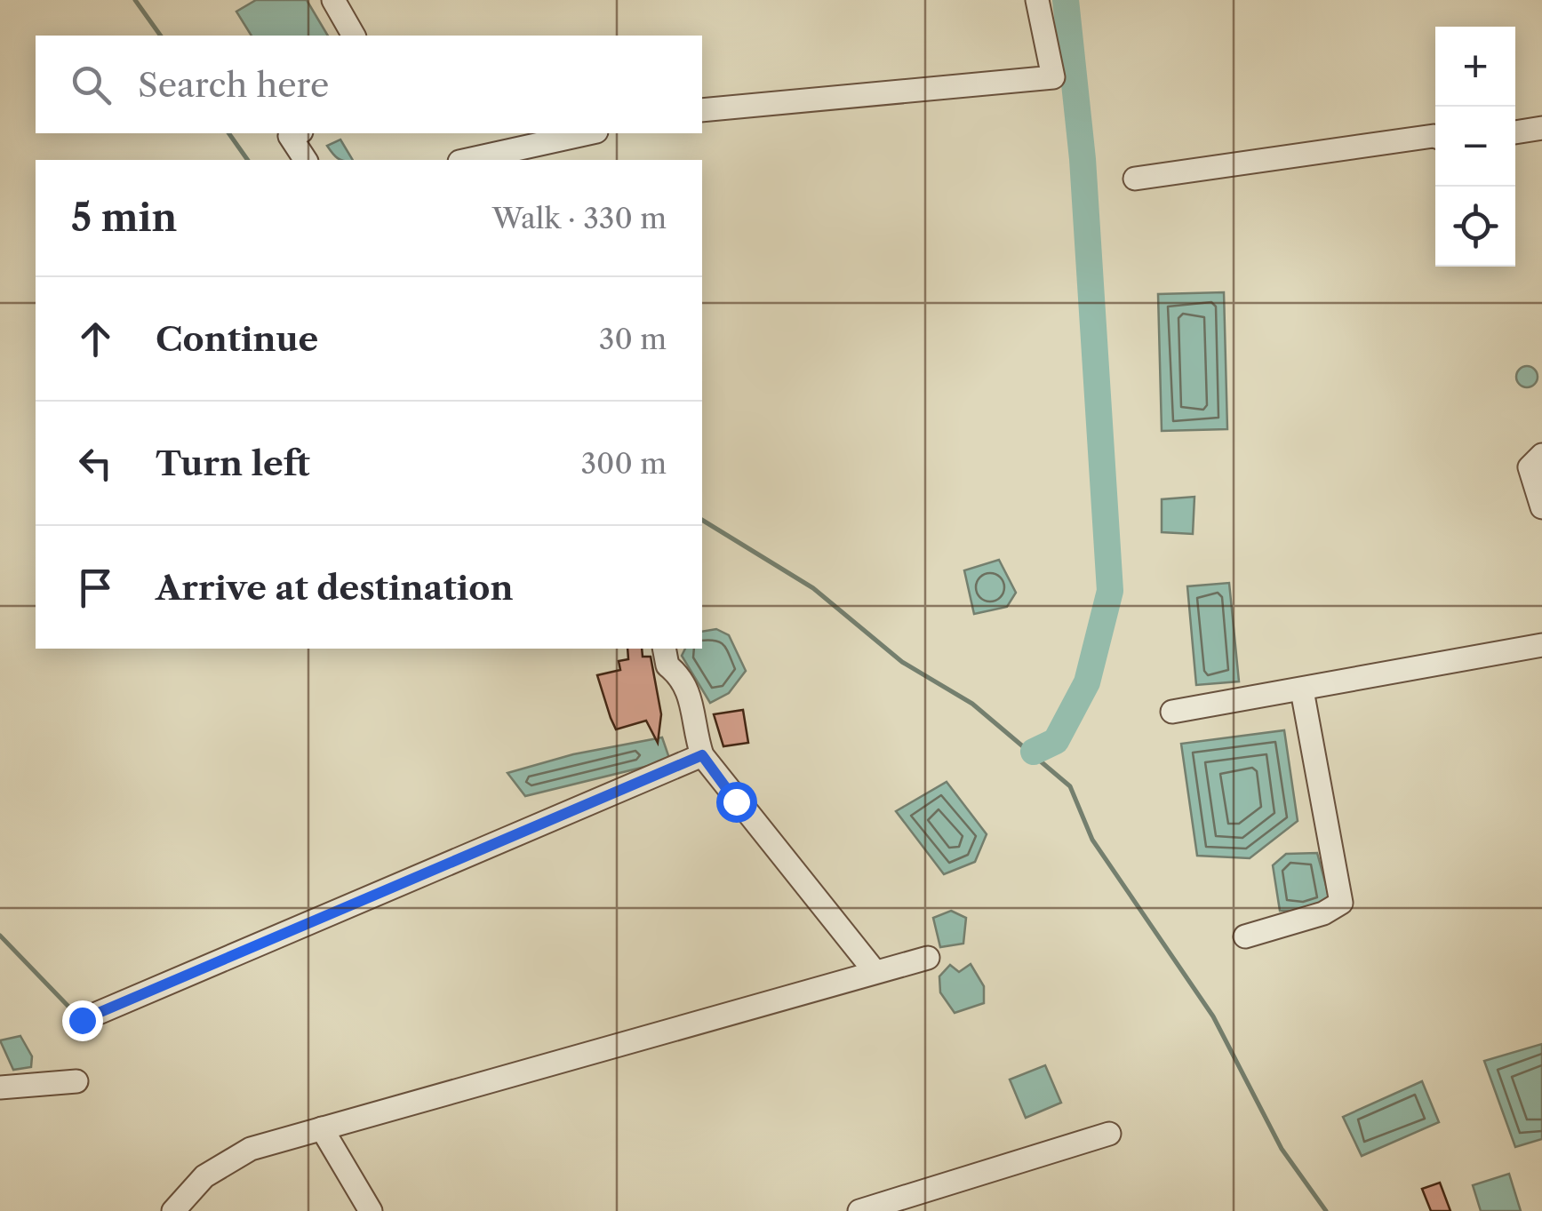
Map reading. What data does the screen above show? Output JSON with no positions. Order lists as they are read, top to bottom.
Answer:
{
  "page": {
    "map_buttons": ["+", "−"],
    "search": "Search here",
    "heading": ["5 min", "Walk · 330 m"],
    "list": [
      ["Continue", "30 m"],
      ["Turn left", "300 m"],
      "Arrive at destination"
    ]
  }
}
